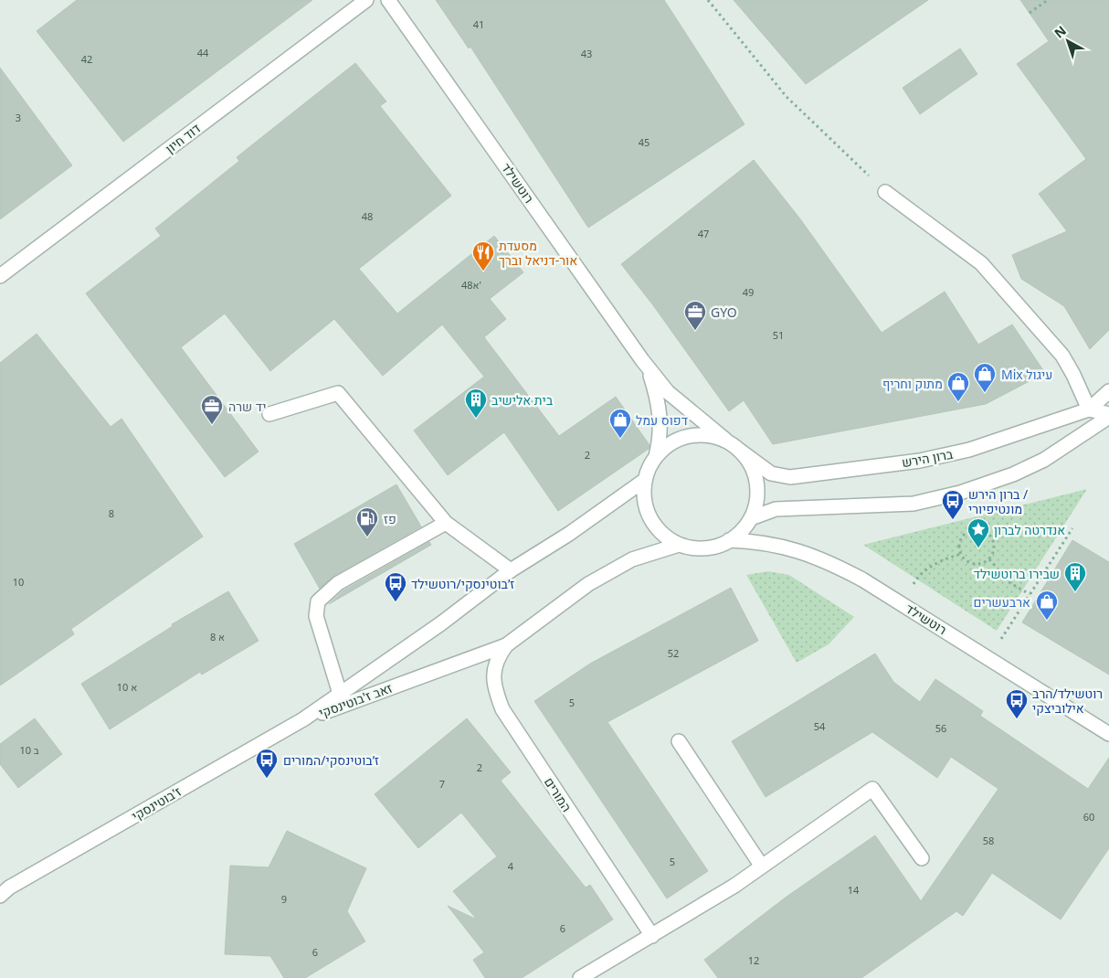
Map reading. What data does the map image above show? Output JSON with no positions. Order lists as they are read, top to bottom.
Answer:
{
  "streets": {
    "street": [
      "דוד חיון",
      "רוטשילד",
      "ברון הירש",
      "זאב ז'בוטינסקי",
      "המורים",
      "ז'בוטינסקי"
    ]
  },
  "crossings": [
    ["רוטשילד", "ברון הירש"],
    ["רוטשילד", "זאב ז'בוטינסקי"],
    ["ברון הירש", "זאב ז'בוטינסקי"],
    ["זאב ז'בוטינסקי", "המורים"],
    ["זאב ז'בוטינסקי", "ז'בוטינסקי"]
  ],
  "places": {
    "restaurant": ["מסעדת אור-דניאל וברך"],
    "office": ["GYO", "יד שרה"],
    "shop": [
      "Mix עיגול",
      "מתוק וחריף",
      "דפוס עמל",
      "ארבעשרים"
    ],
    "building": ["בית אלישיב", "שבירו ברוטשילד"],
    "bus stop": [
      "ברון הירש / מונטיפיורי",
      "ז׳בוטינסקי/רוטשילד",
      "רוטשילד/הרב אילוביצקי",
      "ז׳בוטינסקי/המורים"
    ],
    "fuel station": ["פז"],
    "place": ["אנדרטה לברון"]
  },
  "house_numbers": [
    "41",
    "44",
    "43",
    "42",
    "3",
    "45",
    "48",
    "47",
    "48א'",
    "49",
    "51",
    "2",
    "8",
    "10",
    "8 א",
    "52",
    "10 א",
    "5",
    "54",
    "56",
    "10 ב",
    "2",
    "7",
    "60",
    "58",
    "5",
    "4",
    "14",
    "9",
    "6",
    "6",
    "12"
  ],
  "north": "top left"
}
